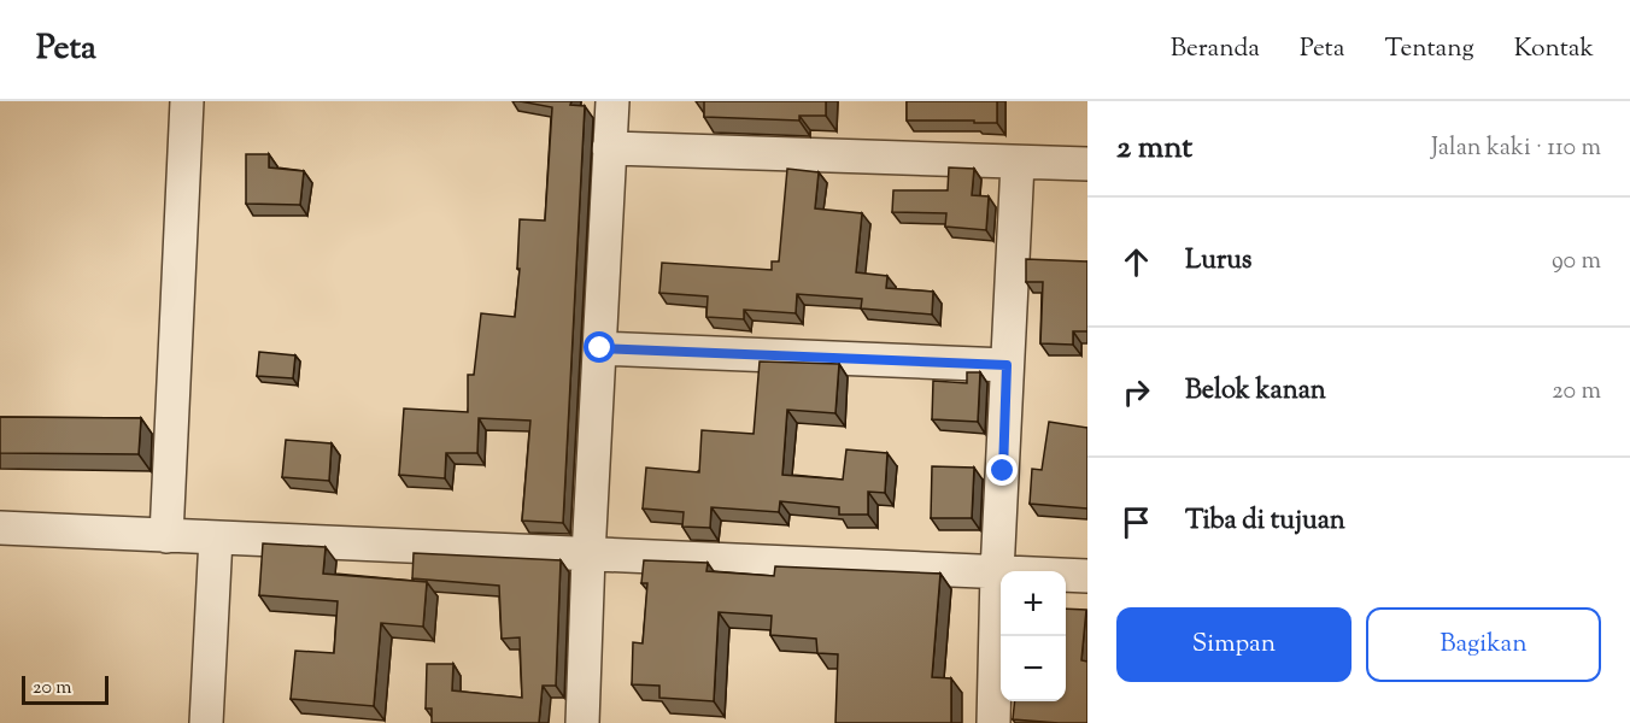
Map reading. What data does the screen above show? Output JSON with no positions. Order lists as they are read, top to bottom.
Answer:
{
  "scale_bar": "20 m",
  "page": {
    "header": "Peta",
    "nav": [
      "Beranda",
      "Peta",
      "Tentang",
      "Kontak"
    ],
    "heading": ["2 mnt", "Jalan kaki · 110 m"],
    "list": [
      ["Lurus", "90 m"],
      ["Belok kanan", "20 m"],
      "Tiba di tujuan"
    ],
    "map_buttons": ["+", "−"],
    "buttons": ["Simpan", "Bagikan"],
    "scale": "20 m"
  }
}
